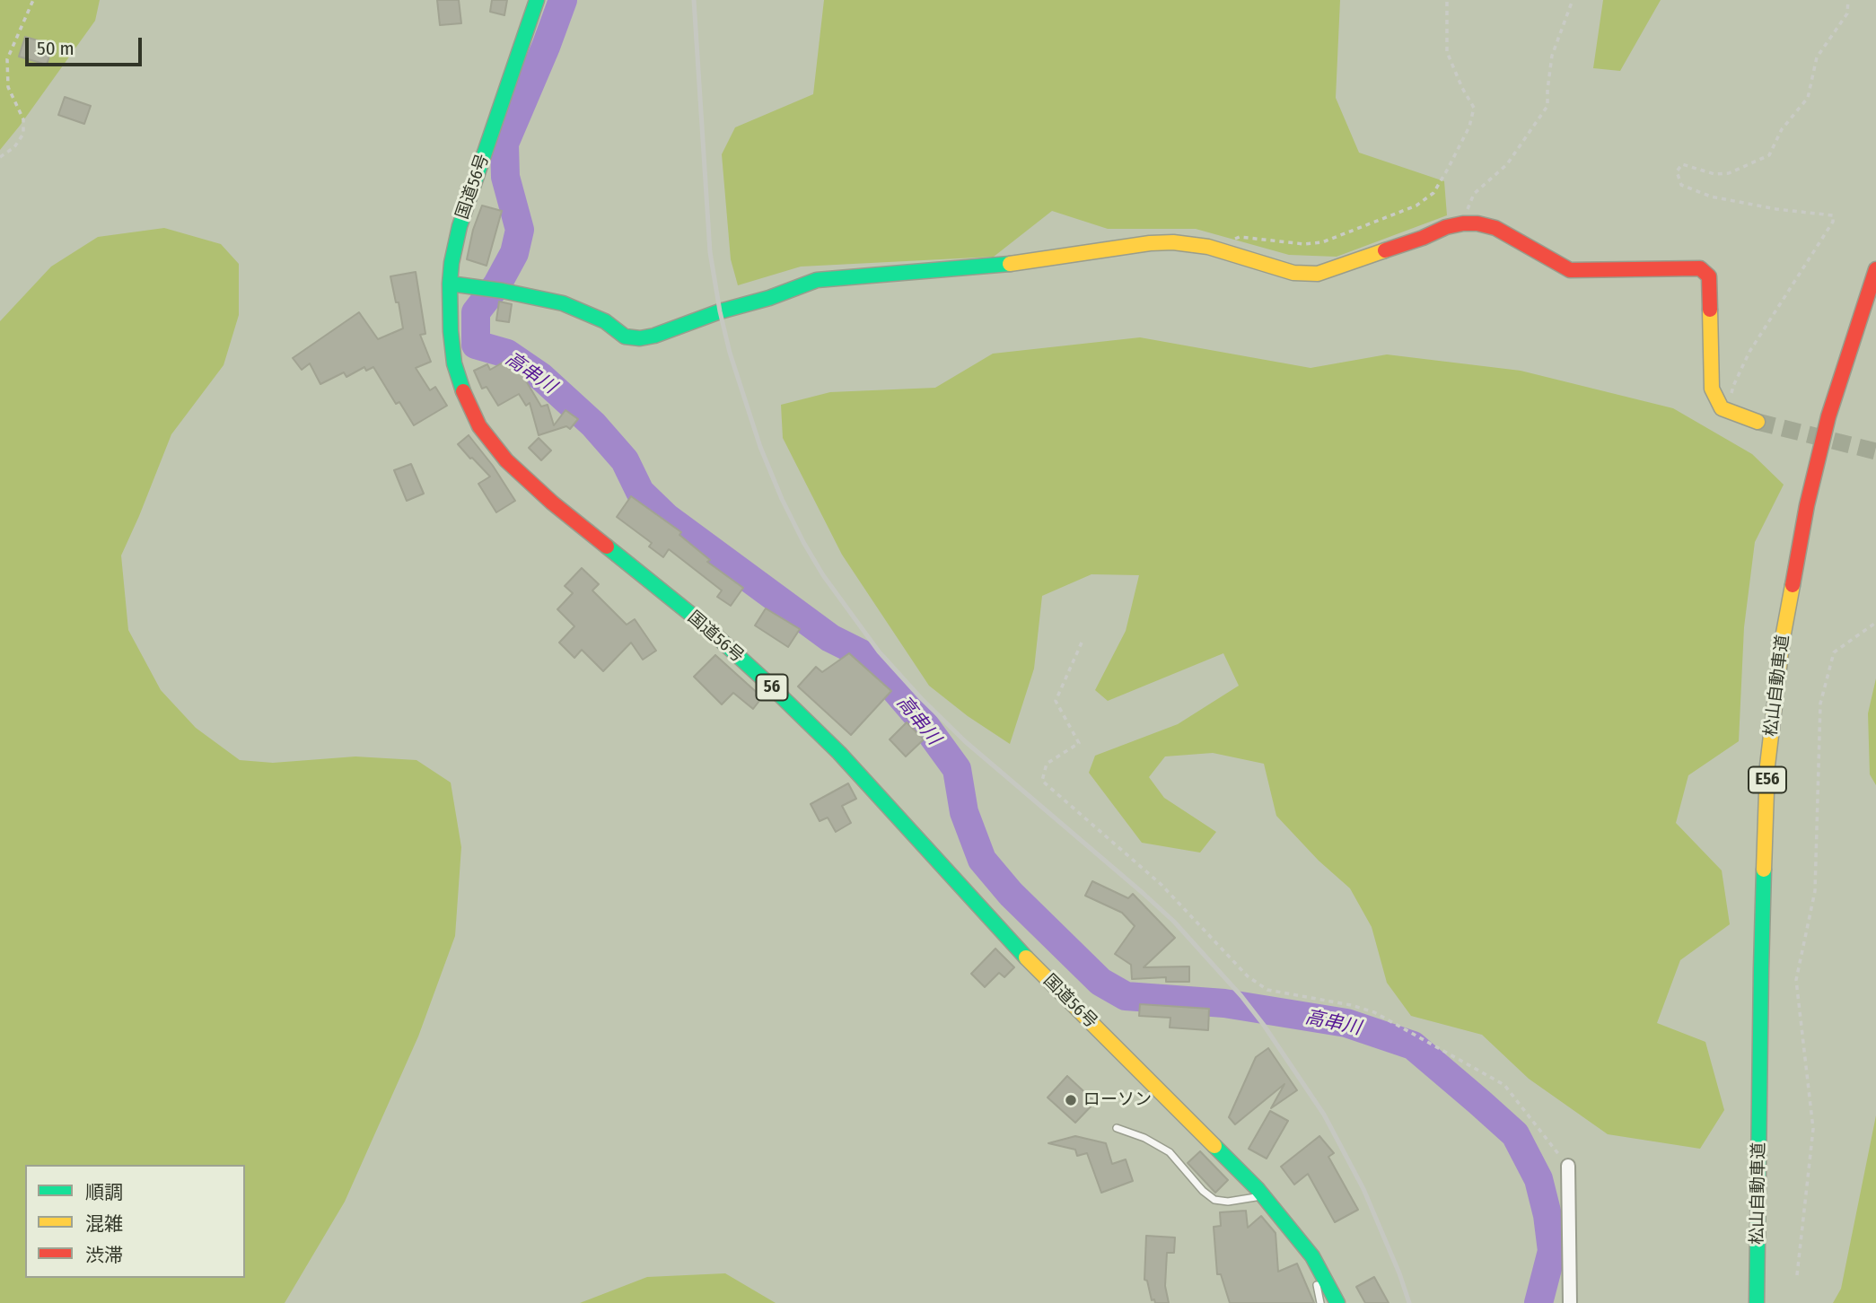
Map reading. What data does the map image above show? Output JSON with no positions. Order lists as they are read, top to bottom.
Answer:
{
  "streets": {
    "main road": [
      "国道56号",
      "松山自動車道",
      "56",
      "E56"
    ]
  },
  "water": ["高串川"],
  "places": ["ローソン"],
  "legend": ["順調", "混雑", "渋滞"],
  "scale_bar": "50 m"
}
